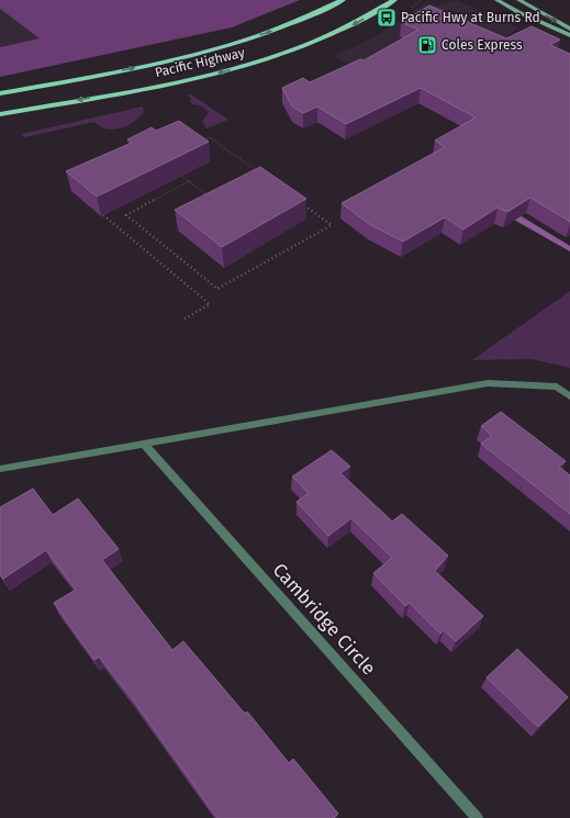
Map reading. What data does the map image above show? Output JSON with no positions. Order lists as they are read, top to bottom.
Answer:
{
  "streets": {
    "main road": ["Pacific Highway"],
    "street": ["Cambridge Circle"]
  },
  "places": {
    "bus stop": ["Pacific Hwy at Burns Rd"],
    "fuel station": ["Coles Express"]
  }
}
